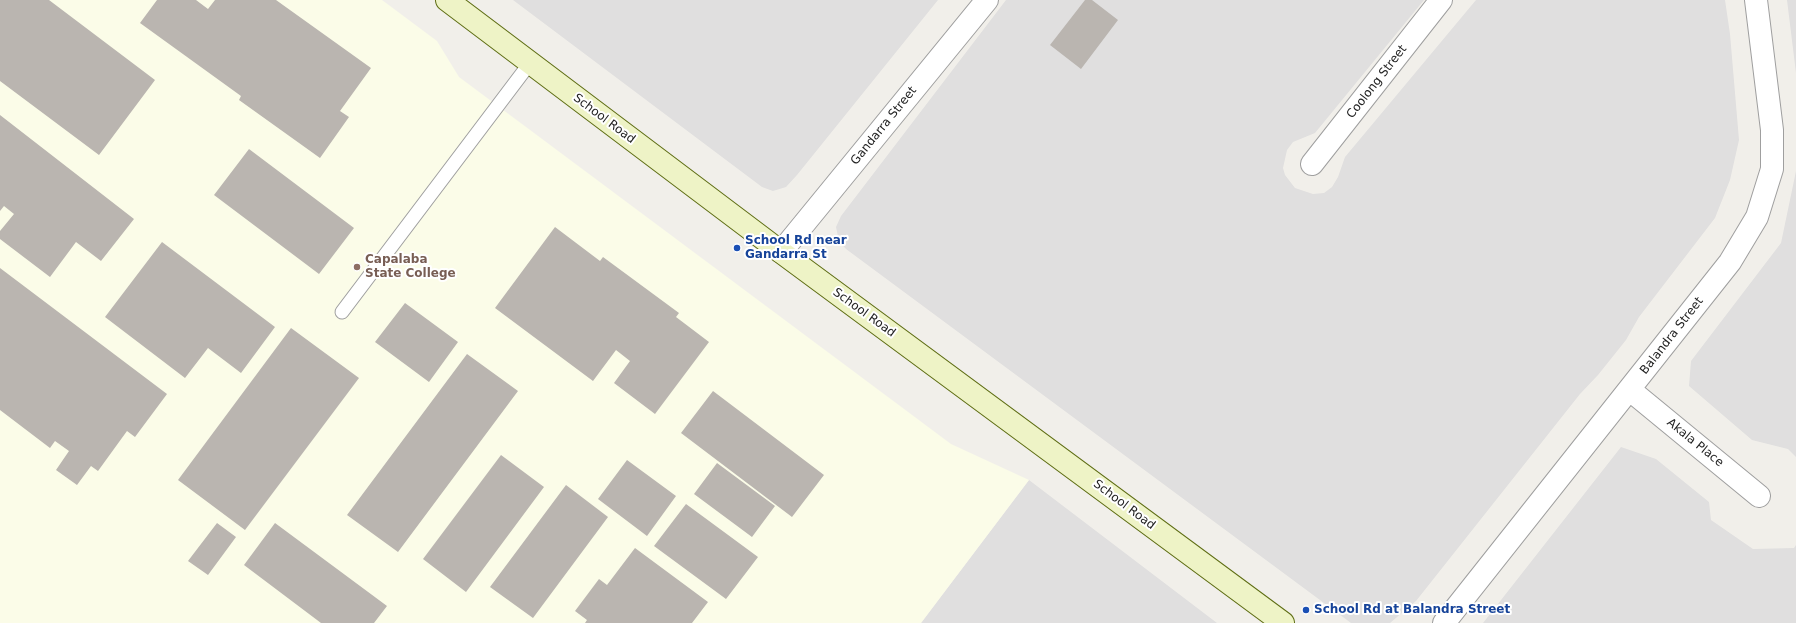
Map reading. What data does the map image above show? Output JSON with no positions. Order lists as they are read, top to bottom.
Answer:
{
  "streets": {
    "street": [
      "Coolong Street",
      "School Road",
      "Gandarra Street",
      "Balandra Street",
      "Akala Place"
    ]
  },
  "crossings": [
    ["School Road", "Gandarra Street"],
    ["Balandra Street", "Akala Place"]
  ],
  "places": ["School Rd near Gandarra St", "Capalaba State College", "School Rd at Balandra Street"]
}
